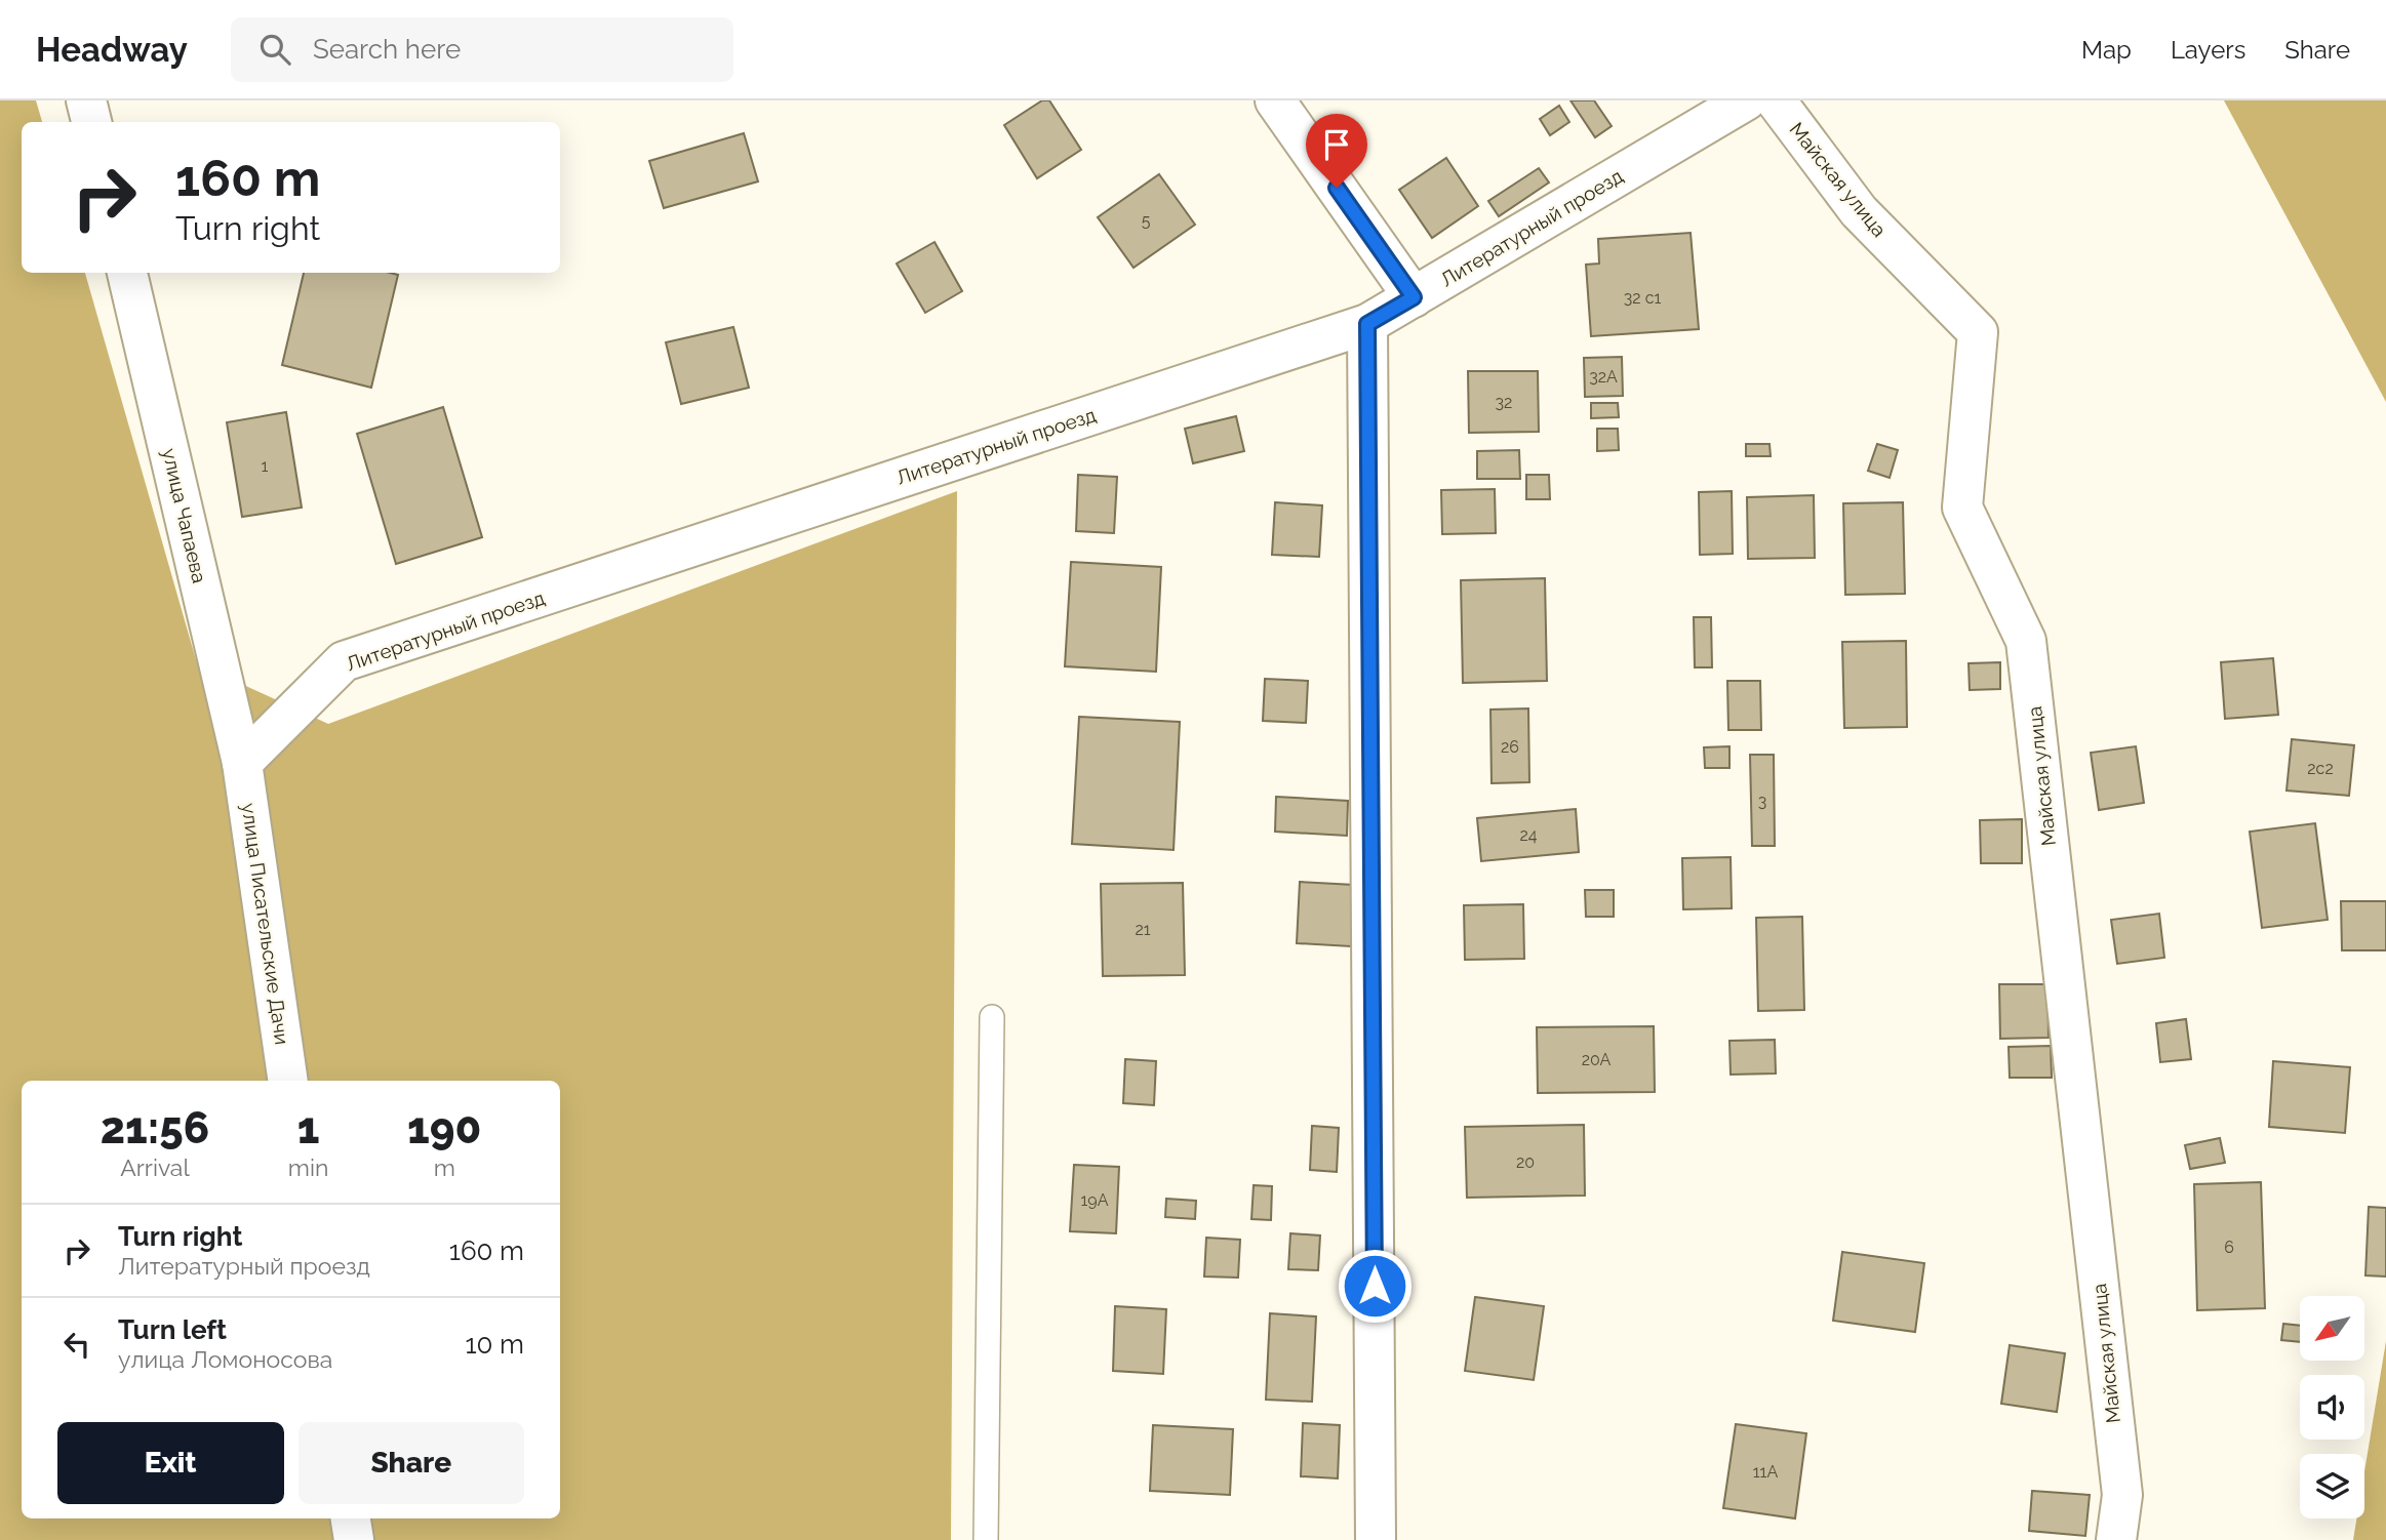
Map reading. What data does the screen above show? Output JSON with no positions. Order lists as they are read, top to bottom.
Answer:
{
  "streets": {
    "street": [
      "Майская улица",
      "Литературный проезд",
      "улица Чапаева",
      "улица Писательские Дачи"
    ]
  },
  "crossings": [
    ["Литературный проезд", "улица Чапаева"],
    ["Литературный проезд", "улица Писательские Дачи"],
    ["улица Чапаева", "улица Писательские Дачи"]
  ],
  "house_numbers": [
    "5",
    "32 с1",
    "32А",
    "32",
    "1",
    "26",
    "2с2",
    "3",
    "24",
    "21",
    "20А",
    "20",
    "19А",
    "6",
    "11А"
  ],
  "north": "bottom left",
  "page": {
    "header": "Headway",
    "search": "Search here",
    "nav": ["Map", "Layers", "Share"],
    "turn": ["160 m", "Turn right"],
    "eta": [
      "21:56",
      "Arrival",
      "1",
      "min",
      "190",
      "m"
    ],
    "list": [
      {
        "name": "Turn right",
        "note": "Литературный проезд",
        "value": "160 m"
      },
      {
        "name": "Turn left",
        "note": "улица Ломоносова",
        "value": "10 m"
      }
    ],
    "buttons": ["Exit", "Share"]
  }
}
